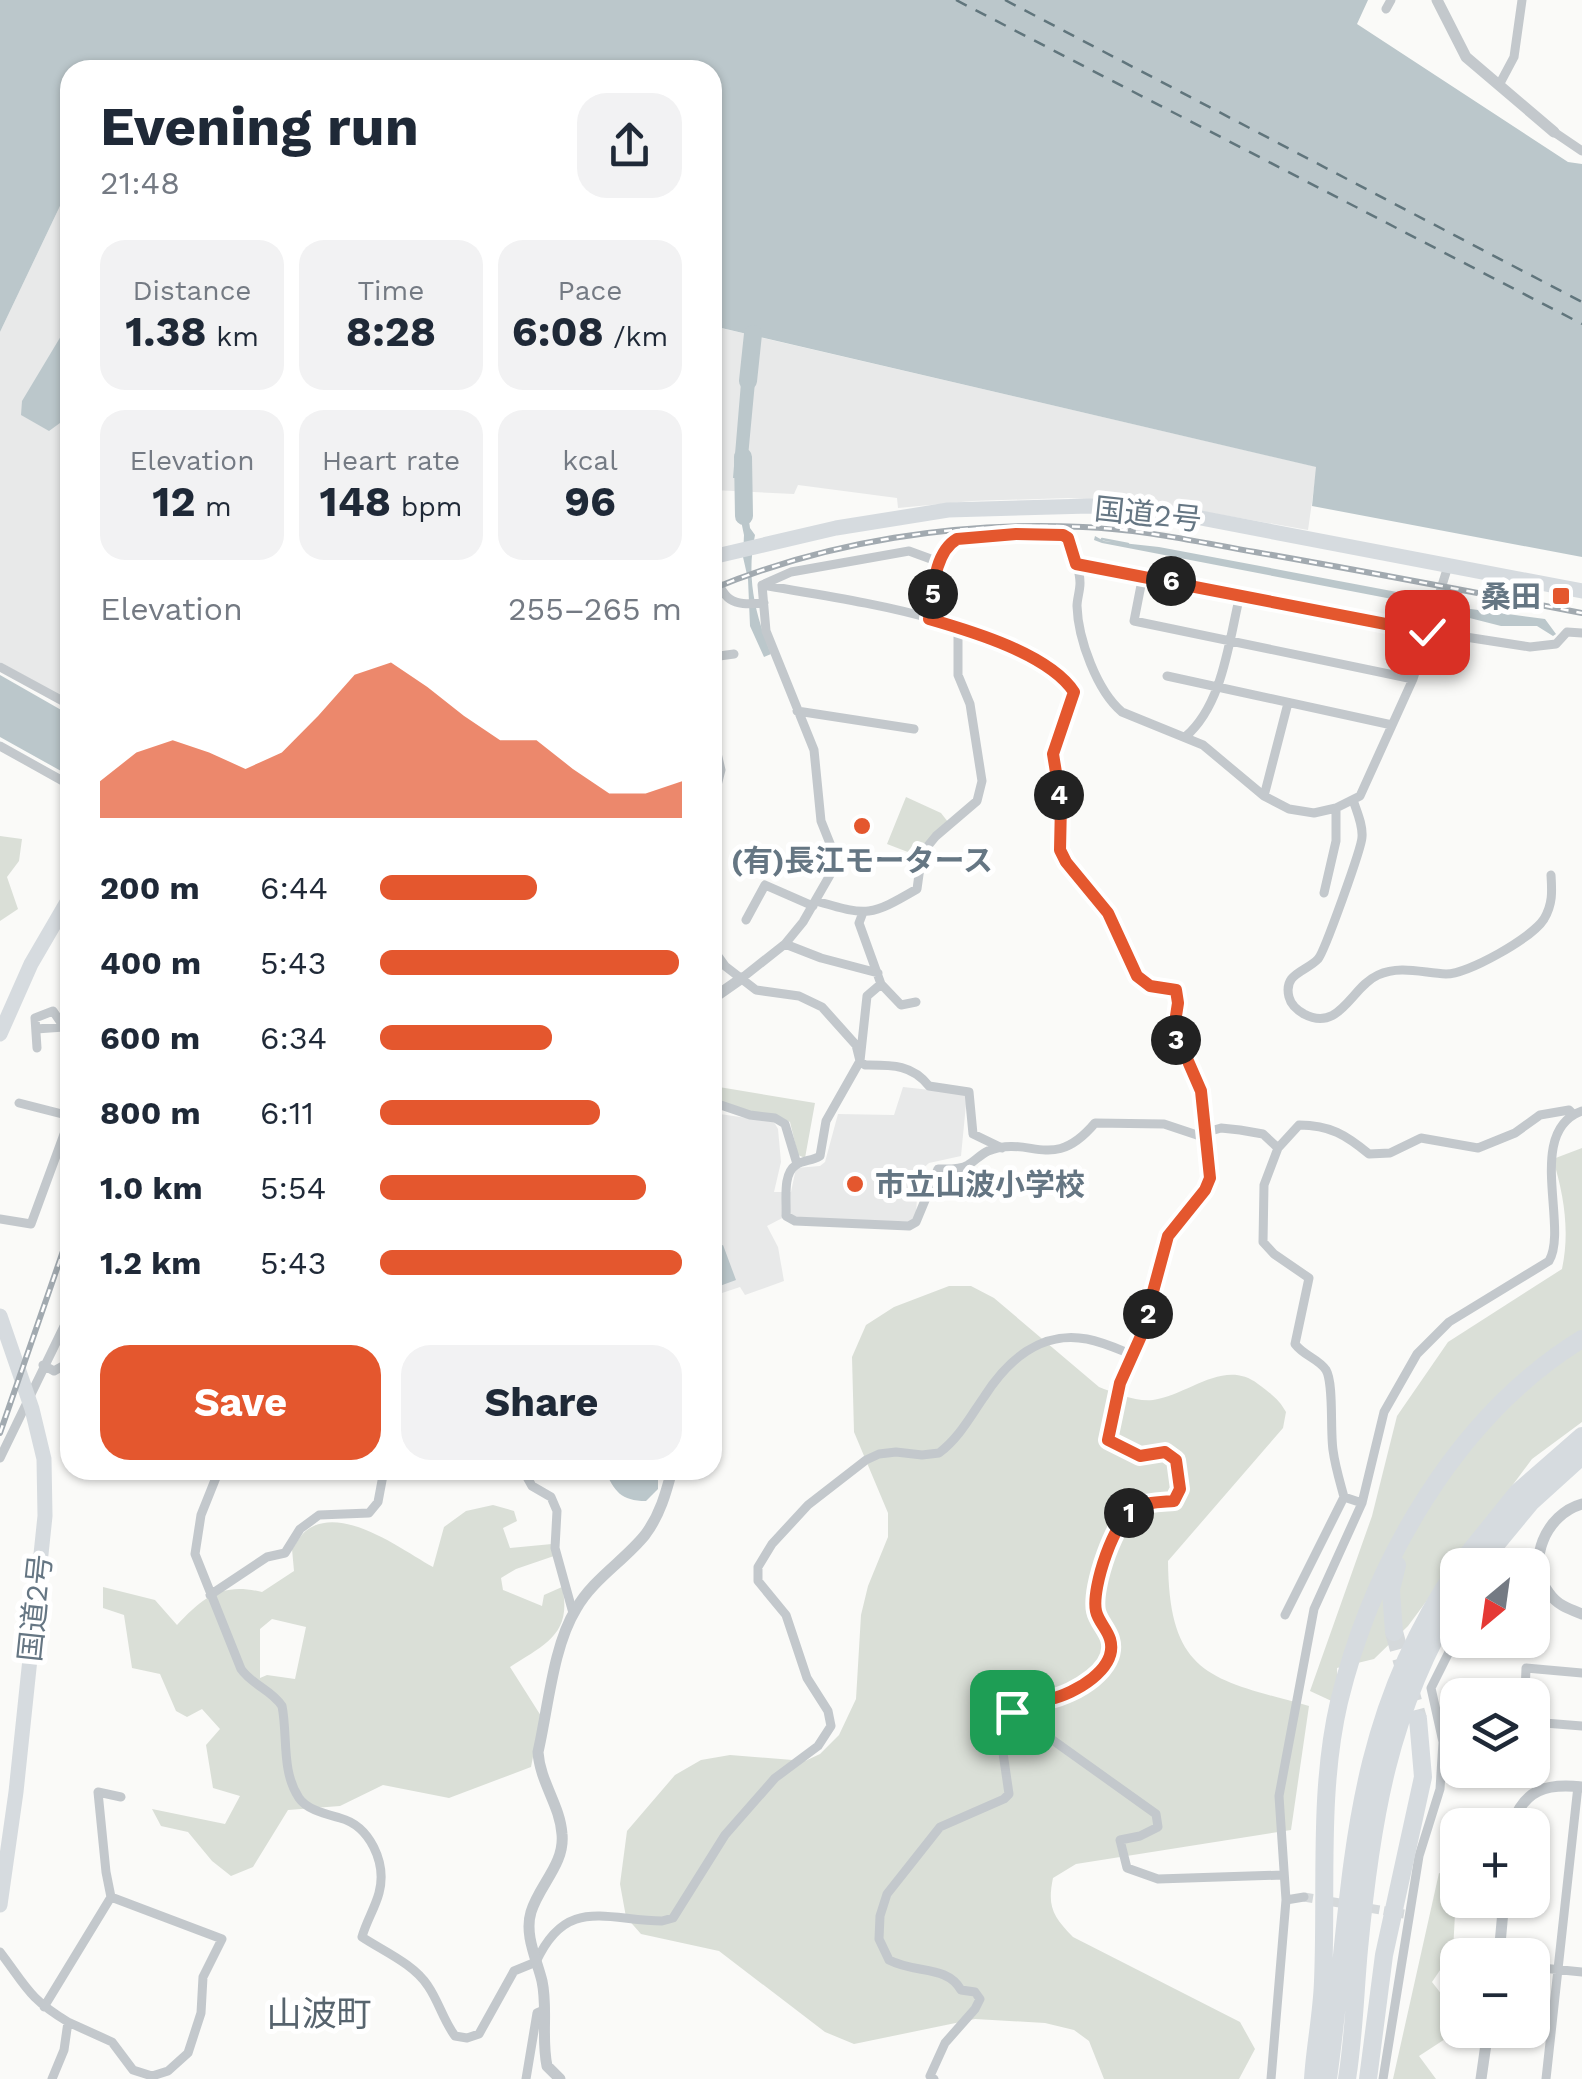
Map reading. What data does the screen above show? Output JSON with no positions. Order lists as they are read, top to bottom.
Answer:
{
  "streets": {
    "highway": ["国道2号"]
  },
  "districts": ["山波町"],
  "places": {
    "transit": ["桑田"],
    "other": ["(有)長江モータース", "市立山波小学校"]
  },
  "north": "bottom left",
  "page": {
    "heading": ["Evening run", "21:48"],
    "stats": [
      ["Distance", "1.38 km"],
      ["Time", "8:28"],
      ["Pace", "6:08 /km"],
      ["Elevation", "12 m"],
      ["Heart rate", "148 bpm"],
      ["kcal", "96"]
    ],
    "pins": [
      "6",
      "5",
      "4",
      "3",
      "2",
      "1"
    ],
    "chart": ["Elevation", "255–265 m"],
    "list": [
      {
        "name": "200 m",
        "note": "6:44"
      },
      {
        "name": "400 m",
        "note": "5:43"
      },
      {
        "name": "600 m",
        "note": "6:34"
      },
      {
        "name": "800 m",
        "note": "6:11"
      },
      {
        "name": "1.0 km",
        "note": "5:54"
      },
      {
        "name": "1.2 km",
        "note": "5:43"
      }
    ],
    "buttons": ["Save", "Share"],
    "map_buttons": ["+", "−"]
  }
}
